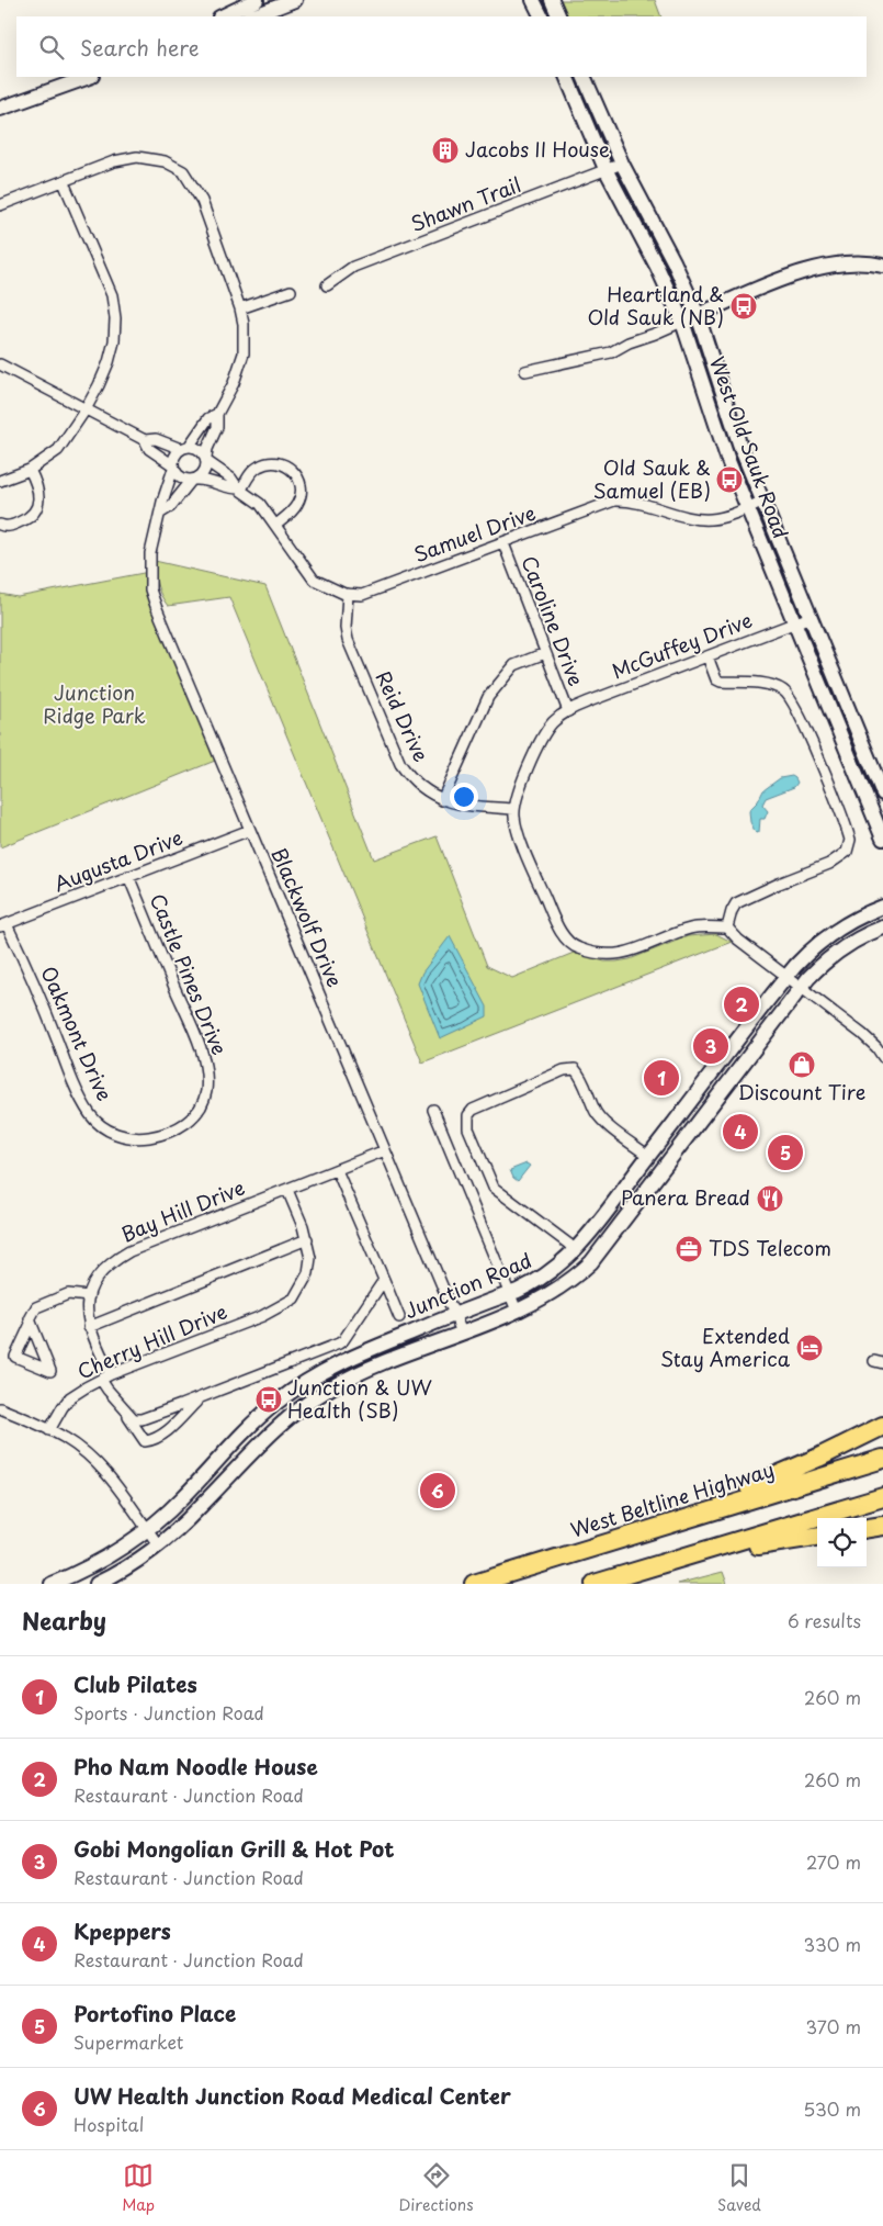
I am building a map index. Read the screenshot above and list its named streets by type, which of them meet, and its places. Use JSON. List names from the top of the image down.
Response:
{
  "streets": {
    "highway": ["West Beltline Highway"],
    "street": [
      "Shawn Trail",
      "West Old Sauk Road",
      "Samuel Drive",
      "Caroline Drive",
      "McGuffey Drive",
      "Reid Drive",
      "Augusta Drive",
      "Blackwolf Drive",
      "Castle Pines Drive",
      "Oakmont Drive",
      "Bay Hill Drive",
      "Junction Road",
      "Cherry Hill Drive"
    ]
  },
  "crossings": [
    ["Shawn Trail", "West Old Sauk Road"],
    ["West Old Sauk Road", "Samuel Drive"],
    ["West Old Sauk Road", "McGuffey Drive"],
    ["Samuel Drive", "Caroline Drive"],
    ["Samuel Drive", "Reid Drive"],
    ["Caroline Drive", "McGuffey Drive"],
    ["McGuffey Drive", "Reid Drive"],
    ["Augusta Drive", "Blackwolf Drive"],
    ["Augusta Drive", "Castle Pines Drive"],
    ["Augusta Drive", "Oakmont Drive"],
    ["Blackwolf Drive", "Bay Hill Drive"],
    ["Blackwolf Drive", "Junction Road"],
    ["Castle Pines Drive", "Oakmont Drive"],
    ["Bay Hill Drive", "Cherry Hill Drive"]
  ],
  "parks": ["Junction Ridge Park"],
  "places": {
    "building": ["Jacobs II House"],
    "bus stop": ["Heartland & Old Sauk (NB)", "Old Sauk & Samuel (EB)", "Junction & UW Health (SB)"],
    "shop": ["Discount Tire"],
    "restaurant": ["Panera Bread"],
    "office": ["TDS Telecom"],
    "hotel": ["Extended Stay America"]
  },
  "page": {
    "search": "Search here",
    "pins": [
      "2",
      "3",
      "1",
      "4",
      "5",
      "6"
    ],
    "heading": ["Nearby", "6 results"],
    "list": [
      {
        "mark": "1",
        "name": "Club Pilates",
        "note": "Sports · Junction Road",
        "value": "260 m"
      },
      {
        "mark": "2",
        "name": "Pho Nam Noodle House",
        "note": "Restaurant · Junction Road",
        "value": "260 m"
      },
      {
        "mark": "3",
        "name": "Gobi Mongolian Grill & Hot Pot",
        "note": "Restaurant · Junction Road",
        "value": "270 m"
      },
      {
        "mark": "4",
        "name": "Kpeppers",
        "note": "Restaurant · Junction Road",
        "value": "330 m"
      },
      {
        "mark": "5",
        "name": "Portofino Place",
        "note": "Supermarket",
        "value": "370 m"
      },
      {
        "mark": "6",
        "name": "UW Health Junction Road Medical Center",
        "note": "Hospital",
        "value": "530 m"
      }
    ],
    "nav": ["Map", "Directions", "Saved"]
  }
}
